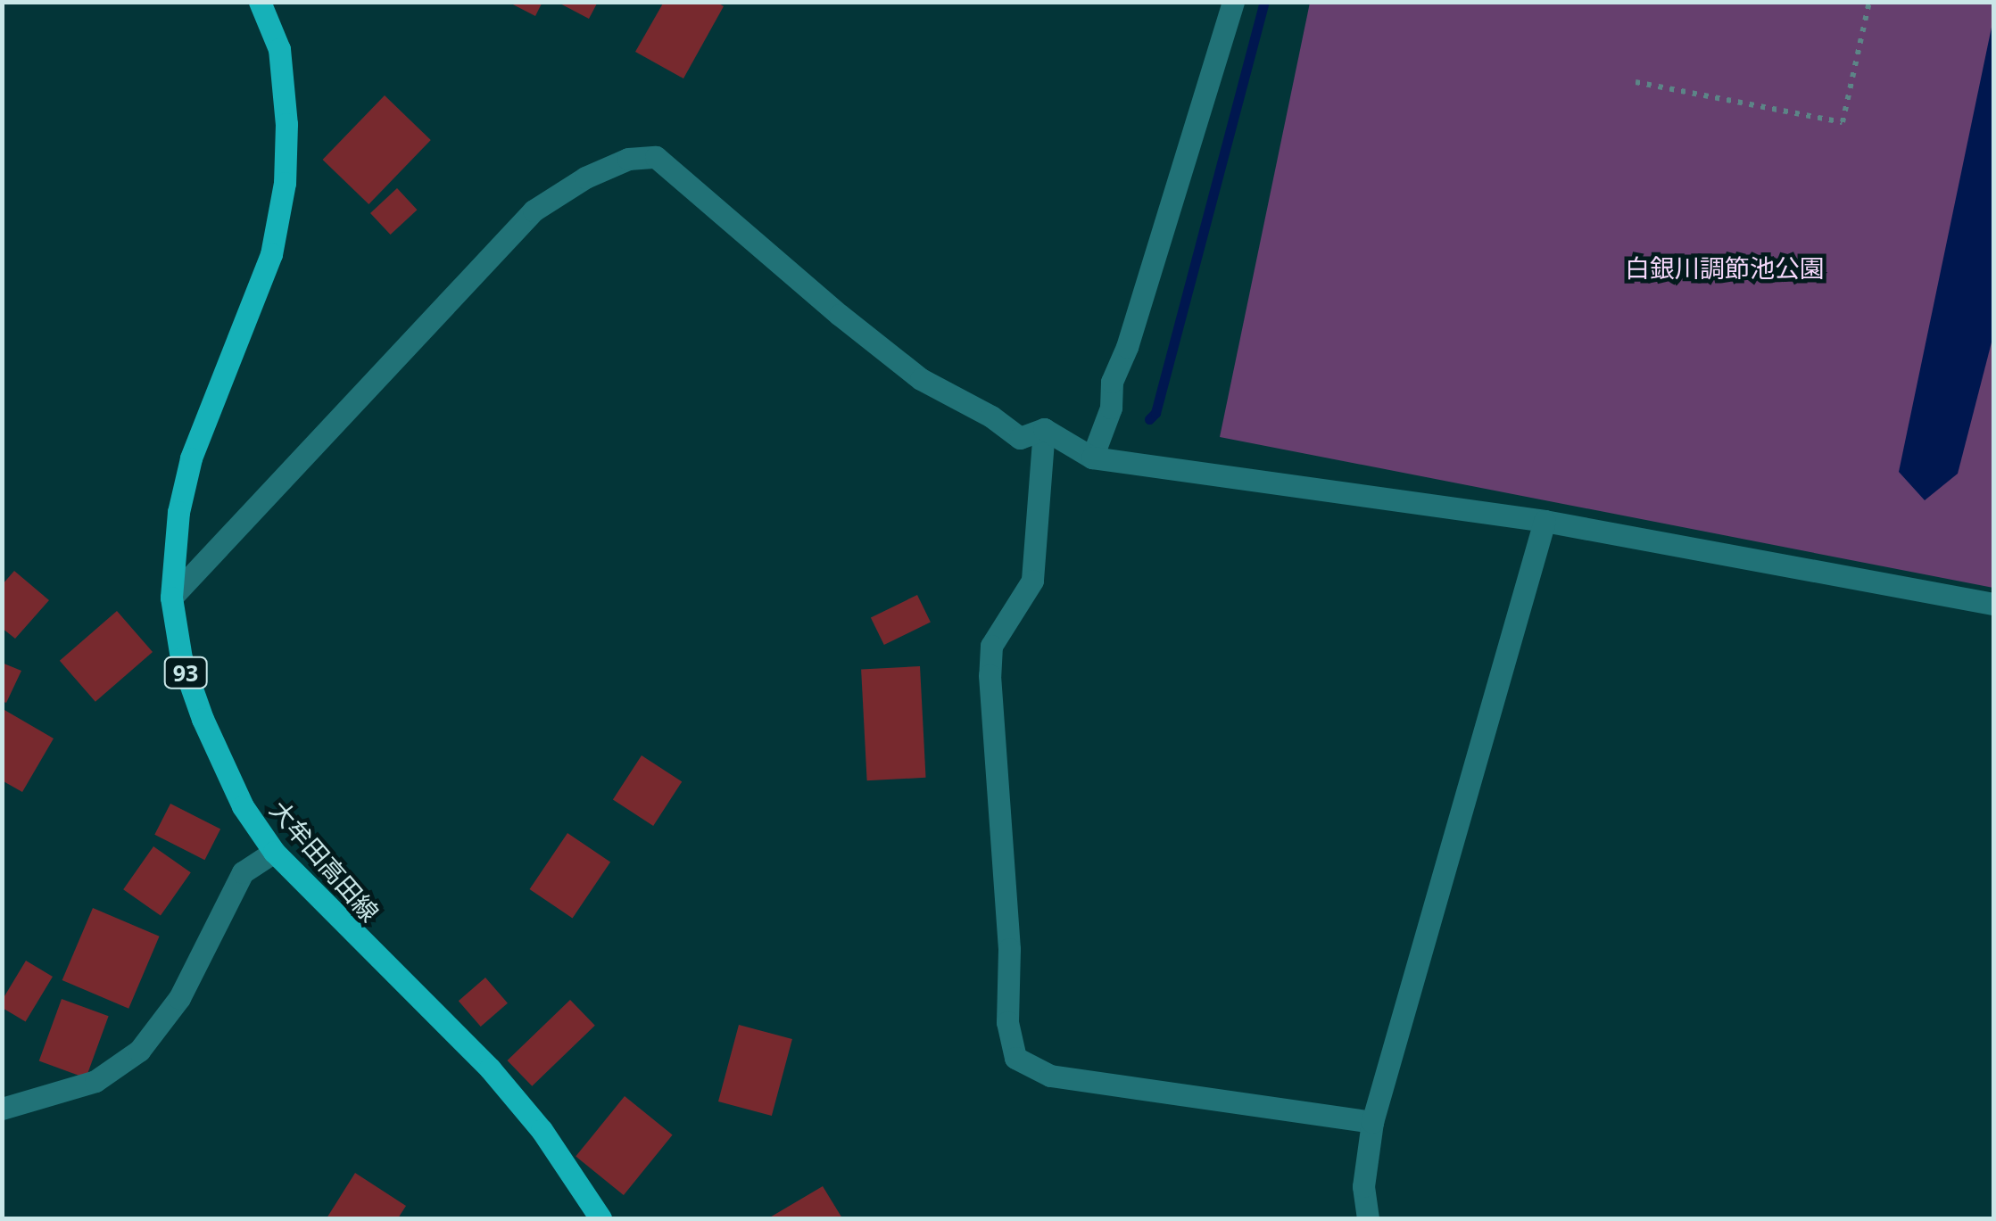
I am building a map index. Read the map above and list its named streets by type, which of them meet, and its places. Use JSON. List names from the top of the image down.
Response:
{
  "streets": {
    "main road": ["93", "大牟田高田線"]
  },
  "parks": ["白銀川調節池公園"]
}
